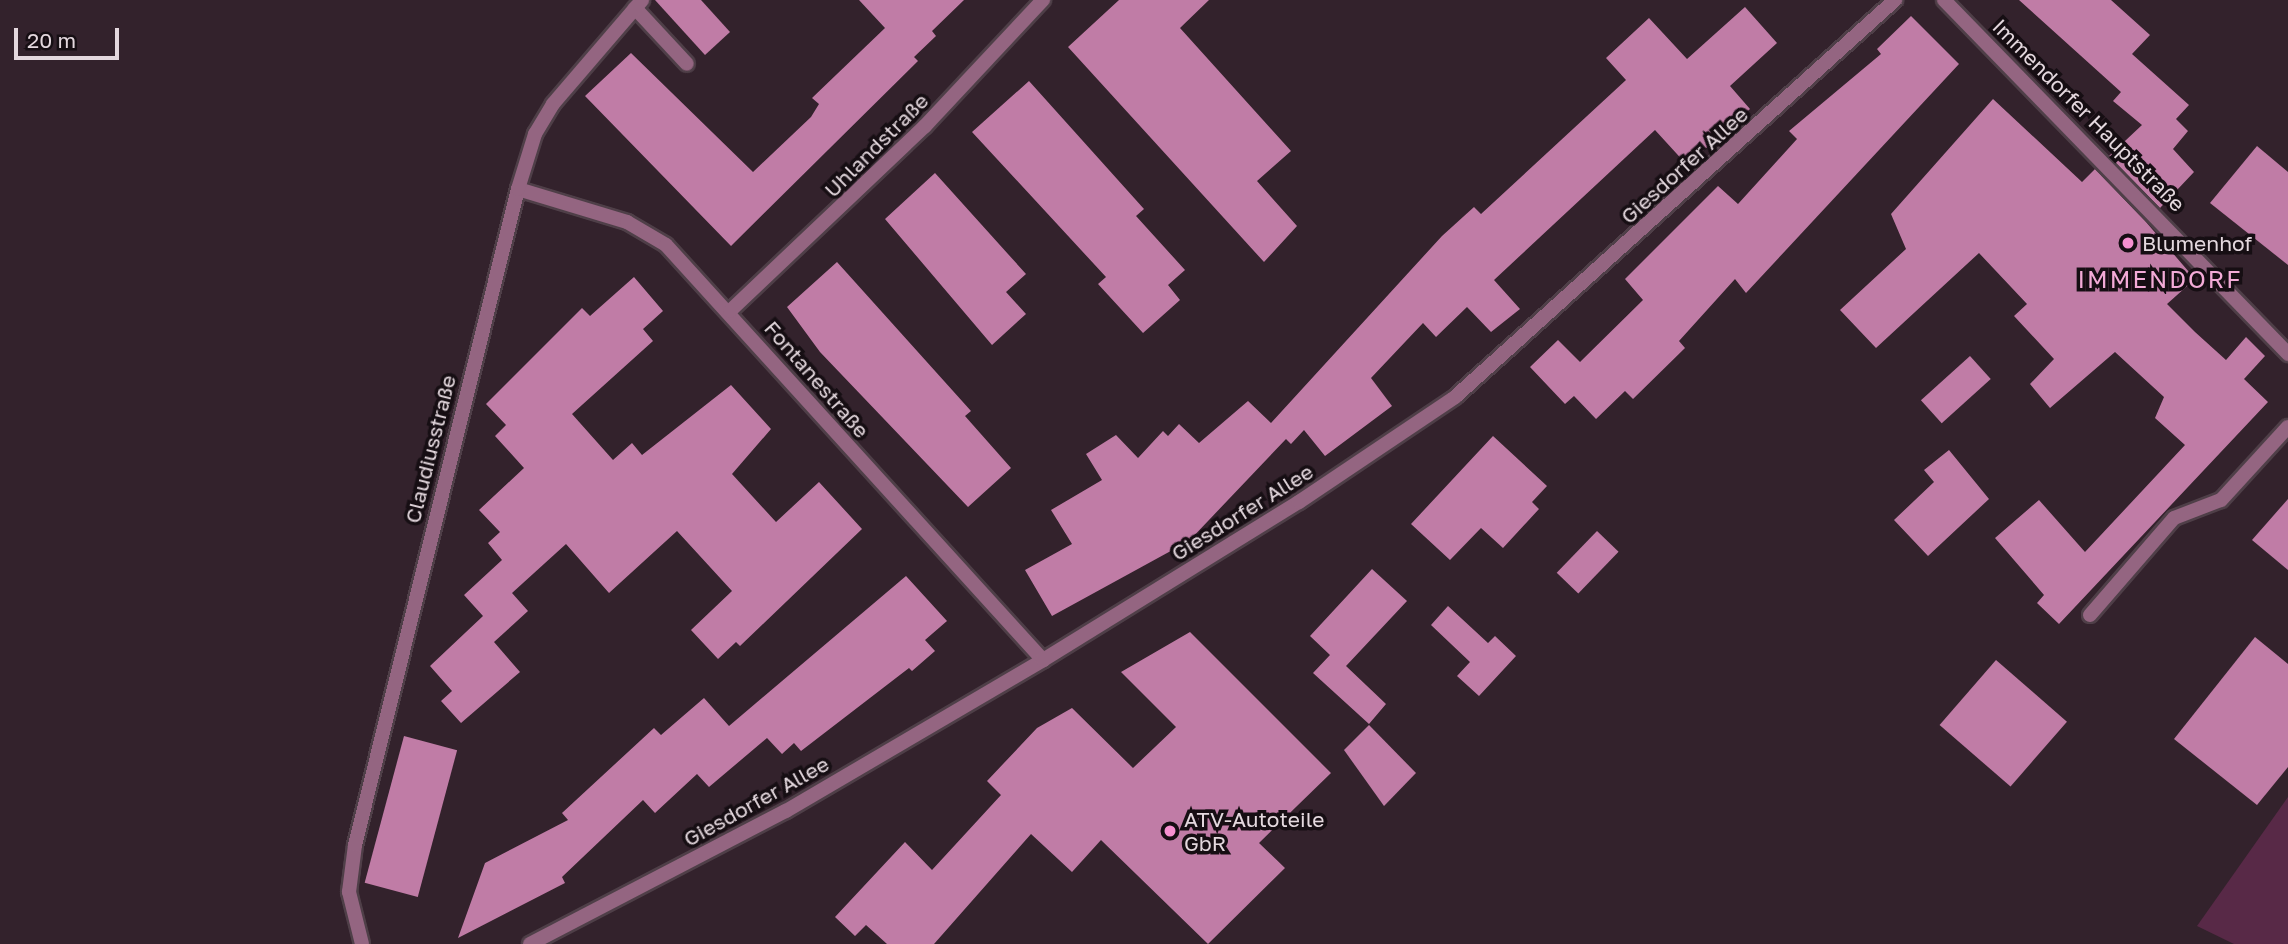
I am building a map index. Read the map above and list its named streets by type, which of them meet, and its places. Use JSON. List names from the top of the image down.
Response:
{
  "streets": {
    "street": [
      "Immendorfer Hauptstraße",
      "Uhlandstraße",
      "Giesdorfer Allee",
      "Fontanestraße",
      "Claudiusstraße"
    ]
  },
  "crossings": [
    ["Uhlandstraße", "Fontanestraße"],
    ["Giesdorfer Allee", "Fontanestraße"],
    ["Fontanestraße", "Claudiusstraße"]
  ],
  "districts": ["IMMENDORF"],
  "places": ["Blumenhof", "ATV-Autoteile GbR"],
  "scale_bar": "20 m"
}
